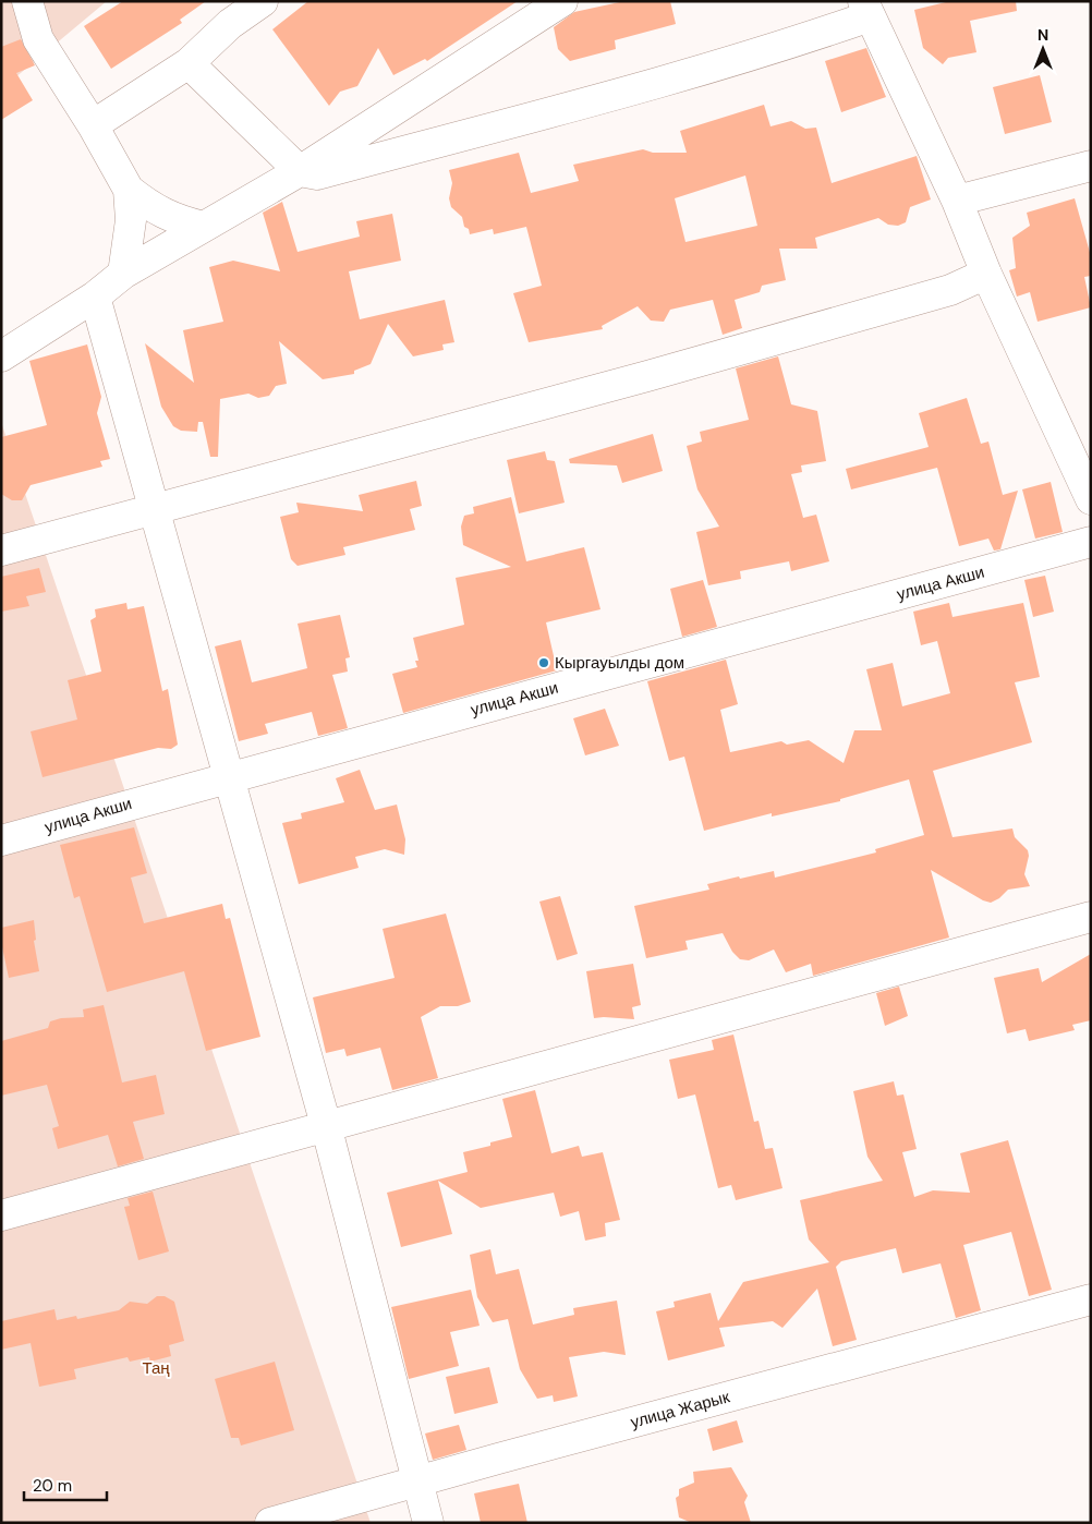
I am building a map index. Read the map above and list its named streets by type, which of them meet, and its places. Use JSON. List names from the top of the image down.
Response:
{
  "streets": {
    "street": ["улица Акши", "улица Жарык"]
  },
  "parks": ["Таң"],
  "places": ["Кыргауылды дом"],
  "scale_bar": "20 m",
  "north": "top"
}
